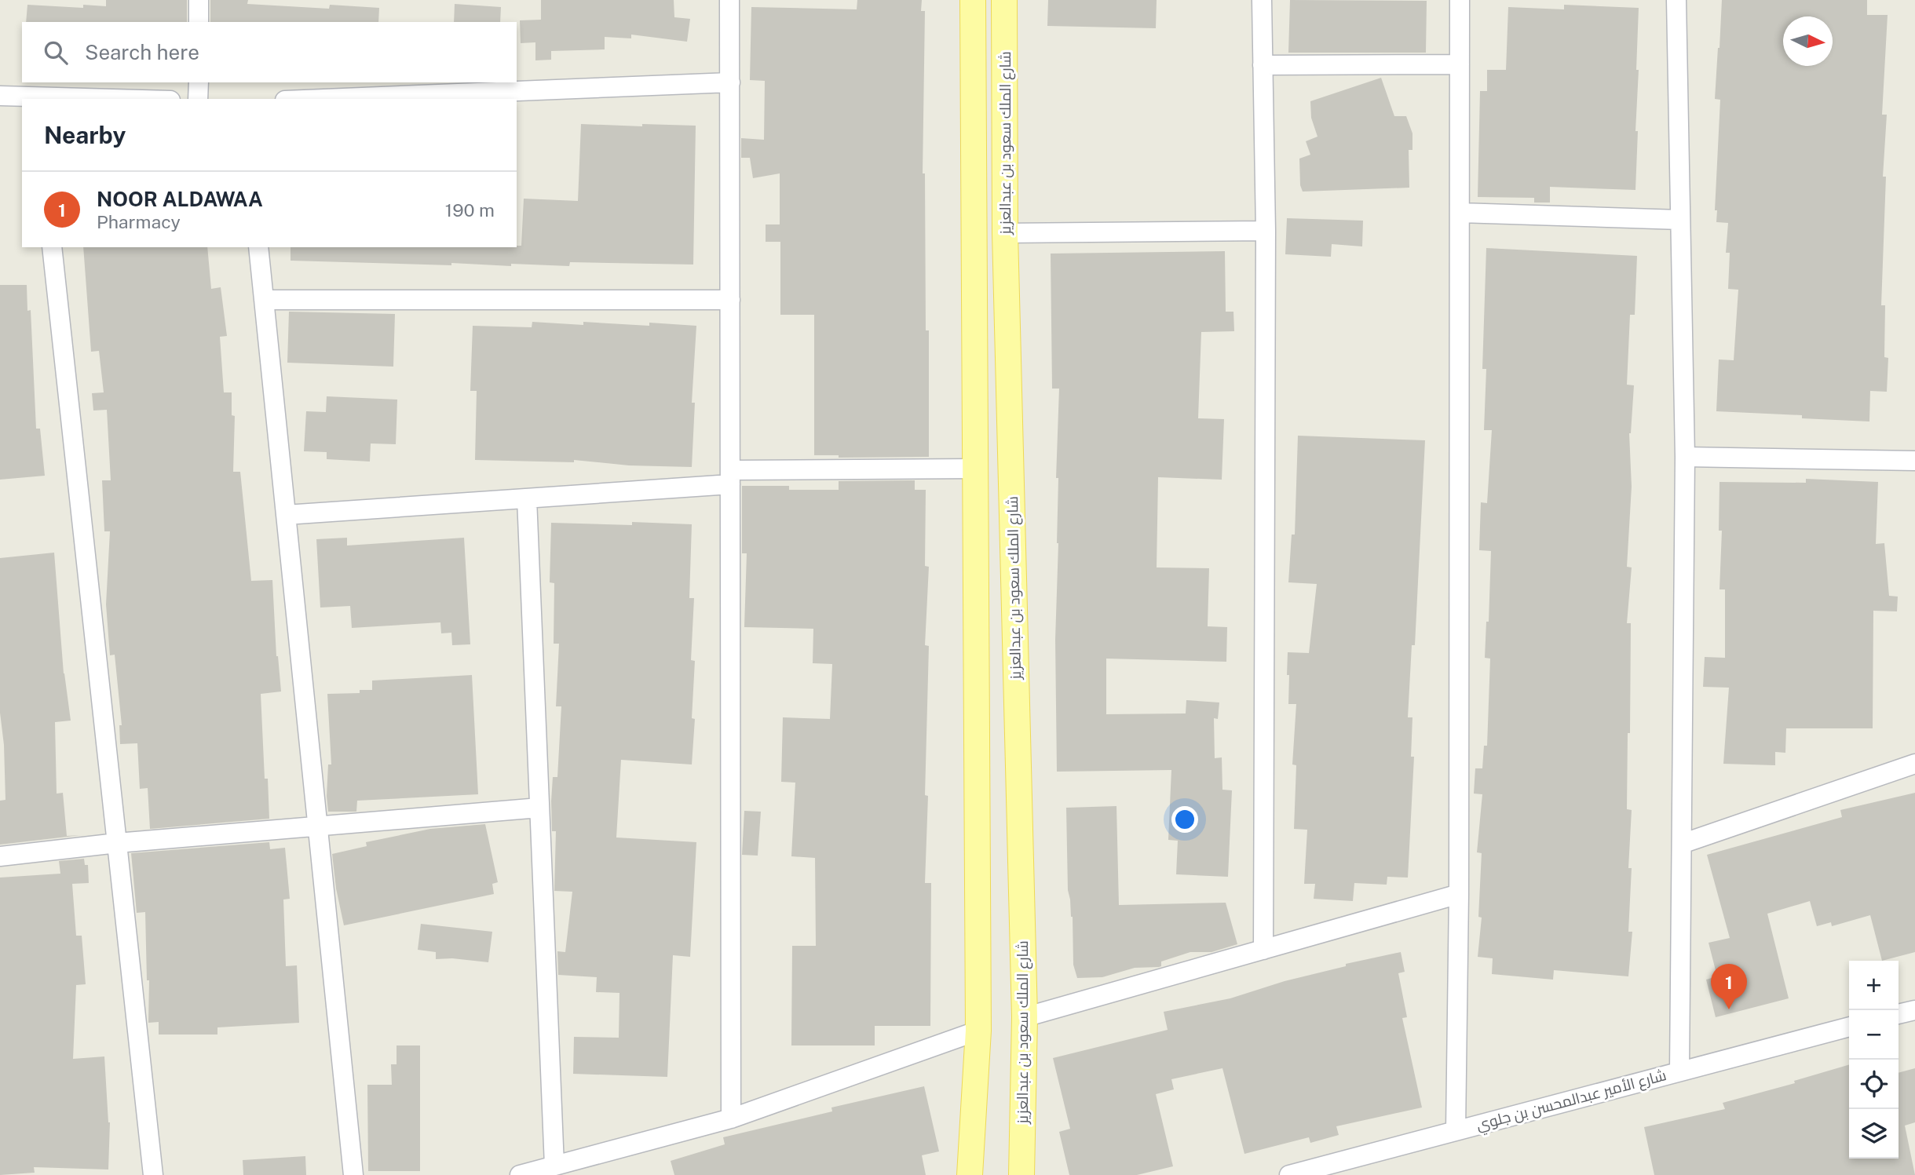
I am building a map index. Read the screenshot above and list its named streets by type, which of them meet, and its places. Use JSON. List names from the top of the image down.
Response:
{
  "streets": {
    "main road": ["شارع الملك سعود بن عبدالعزيز"],
    "street": ["شارع الأمير عبدالمحسن بن جلوي"]
  },
  "north": "right",
  "page": {
    "search": "Search here",
    "heading": "Nearby",
    "list": [
      {
        "mark": "1",
        "name": "NOOR ALDAWAA",
        "note": "Pharmacy",
        "value": "190 m"
      }
    ],
    "map_buttons": ["+", "−"],
    "pins": "1"
  }
}
